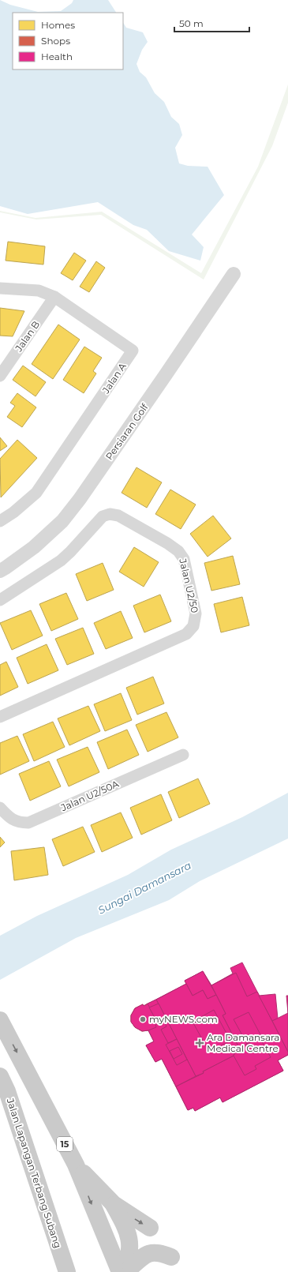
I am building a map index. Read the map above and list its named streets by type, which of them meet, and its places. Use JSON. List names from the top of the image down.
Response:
{
  "streets": {
    "main road": ["15", "Jalan Lapangan Terbang Subang"],
    "street": [
      "Jalan B",
      "Jalan A",
      "Persiaran Golf",
      "Jalan U2/50",
      "Jalan U2/50A"
    ]
  },
  "crossings": [
    ["Jalan B", "Jalan A"]
  ],
  "water": ["Sungai Damansara"],
  "places": {
    "other": ["myNEWS.com"],
    "health": ["Ara Damansara Medical Centre"]
  },
  "legend": ["Homes", "Shops", "Health"],
  "scale_bar": "50 m"
}
